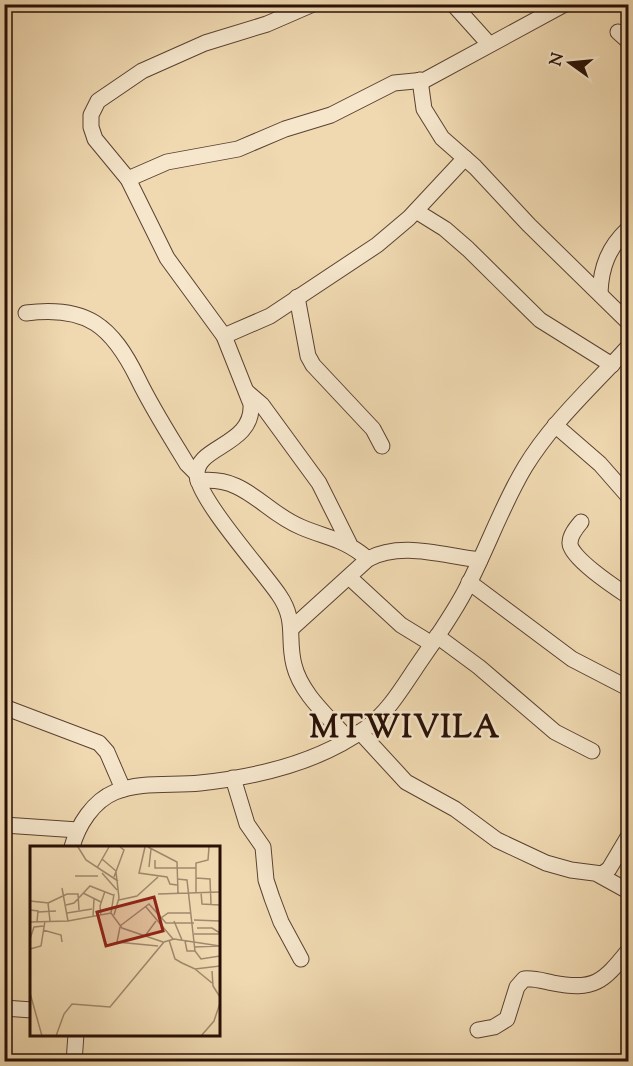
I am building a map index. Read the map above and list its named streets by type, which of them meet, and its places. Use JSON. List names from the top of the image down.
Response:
{
  "districts": ["MTWIVILA"],
  "north": "left"
}
